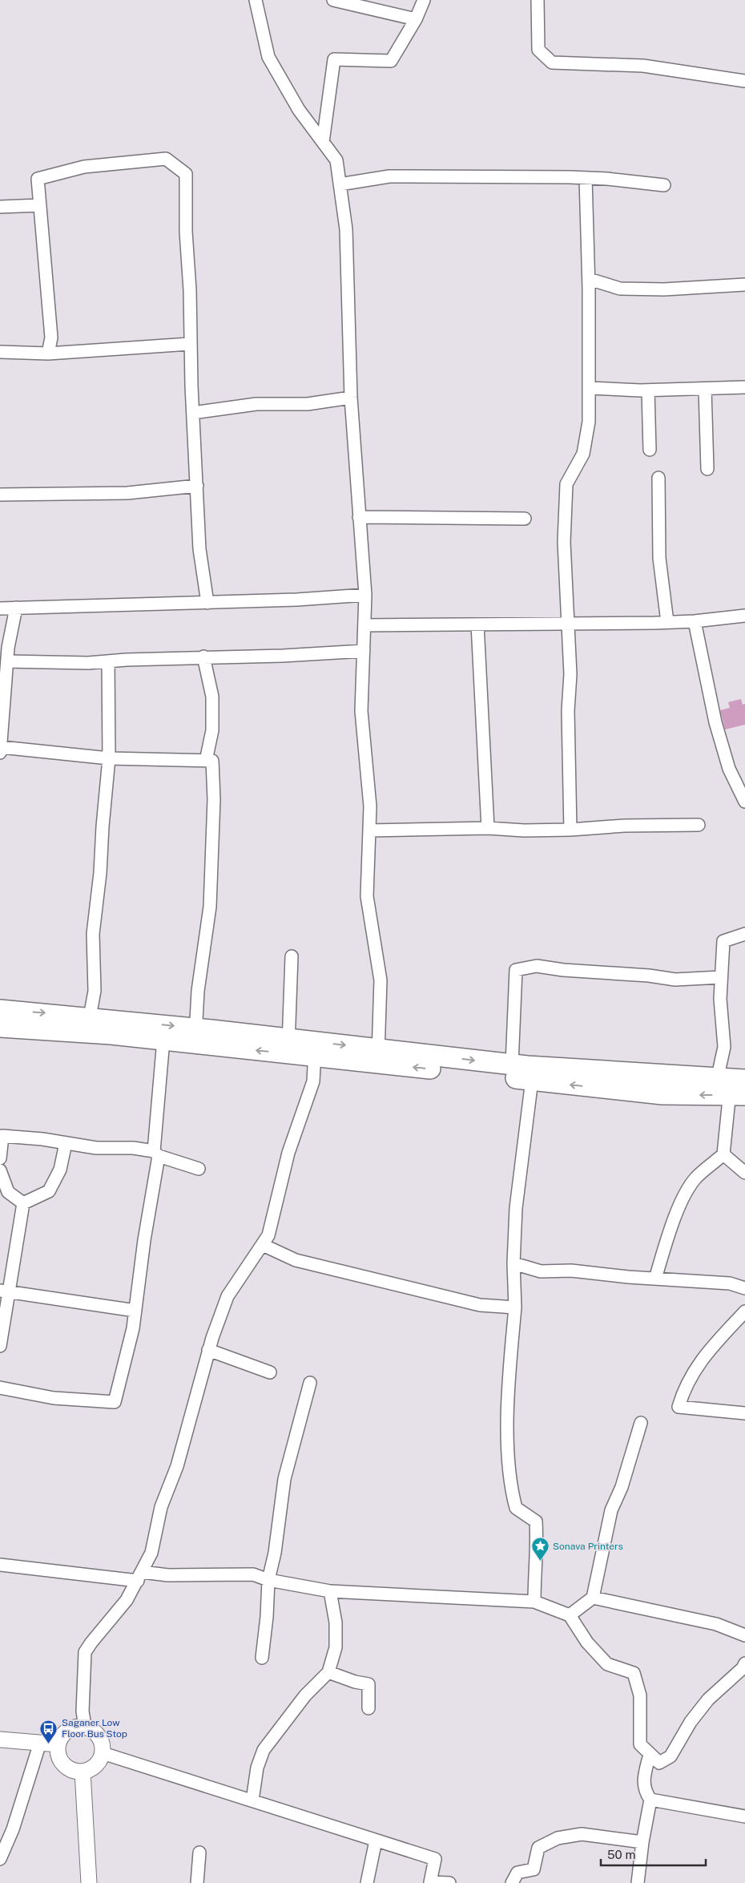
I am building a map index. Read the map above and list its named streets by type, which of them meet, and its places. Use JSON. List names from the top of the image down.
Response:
{
  "places": {
    "place": ["Sonava Printers"],
    "bus stop": ["Saganer Low Floor Bus Stop"]
  },
  "scale_bar": "50 m"
}
